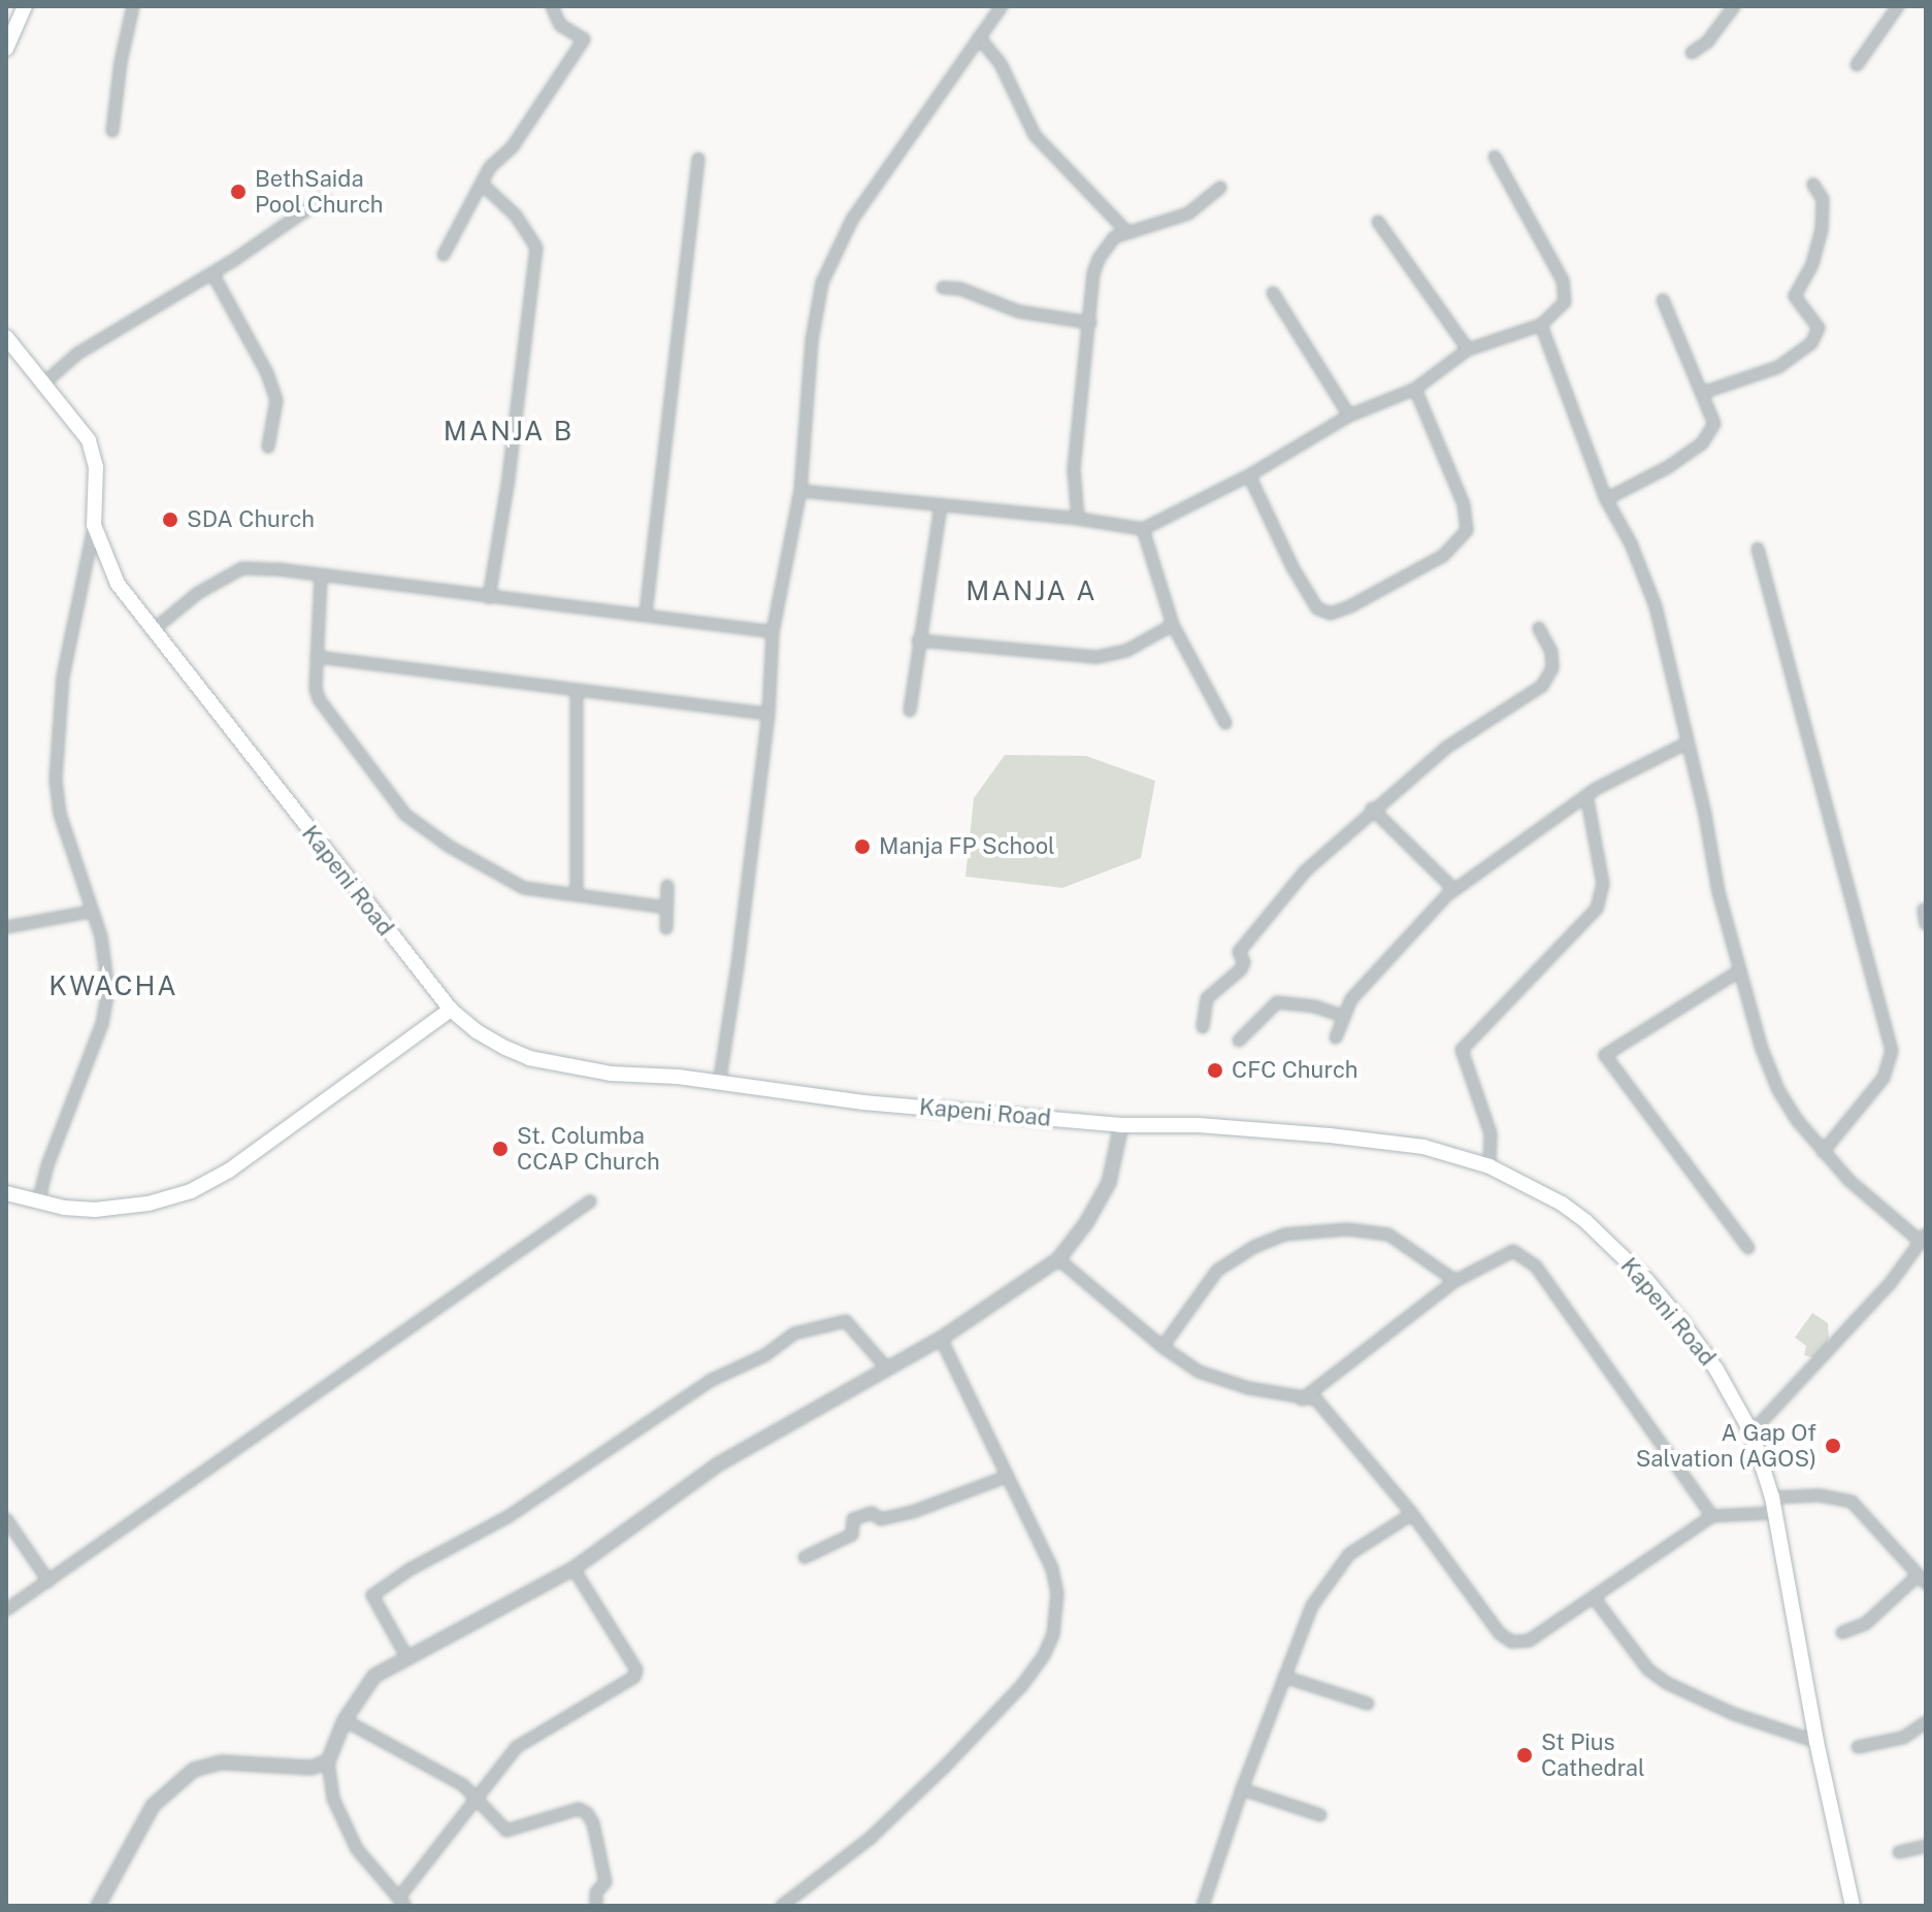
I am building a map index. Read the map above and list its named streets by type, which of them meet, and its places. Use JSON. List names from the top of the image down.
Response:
{
  "streets": {
    "main road": ["Kapeni Road"]
  },
  "districts": ["MANJA B", "MANJA A", "KWACHA"],
  "places": [
    "BethSaida Pool Church",
    "SDA Church",
    "Manja FP School",
    "CFC Church",
    "St. Columba CCAP Church",
    "A Gap Of Salvation (AGOS)",
    "St Pius Cathedral"
  ]
}
